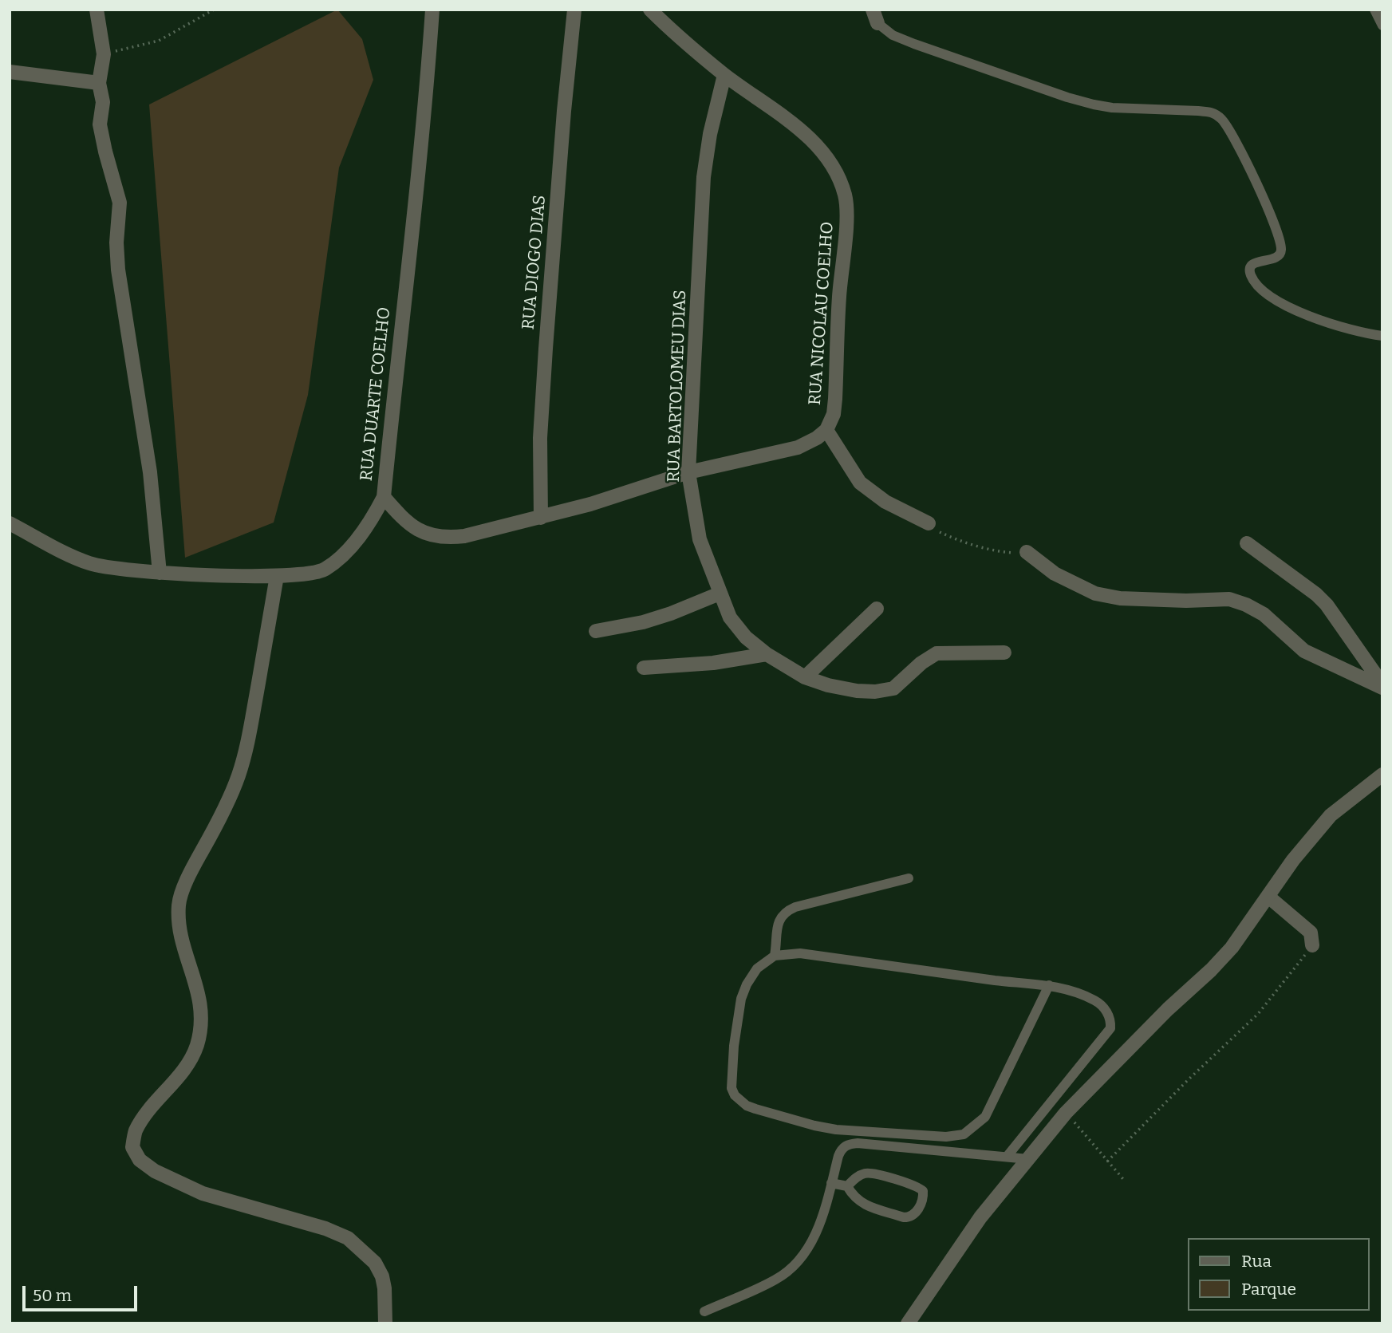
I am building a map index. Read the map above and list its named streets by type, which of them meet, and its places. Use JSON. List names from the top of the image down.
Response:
{
  "streets": {
    "street": [
      "RUA DIOGO DIAS",
      "RUA NICOLAU COELHO",
      "RUA BARTOLOMEU DIAS",
      "RUA DUARTE COELHO"
    ]
  },
  "crossings": [
    ["RUA DIOGO DIAS", "RUA NICOLAU COELHO"],
    ["RUA NICOLAU COELHO", "RUA BARTOLOMEU DIAS"],
    ["RUA NICOLAU COELHO", "RUA DUARTE COELHO"]
  ],
  "legend": ["Rua", "Parque"],
  "scale_bar": "50 m"
}
